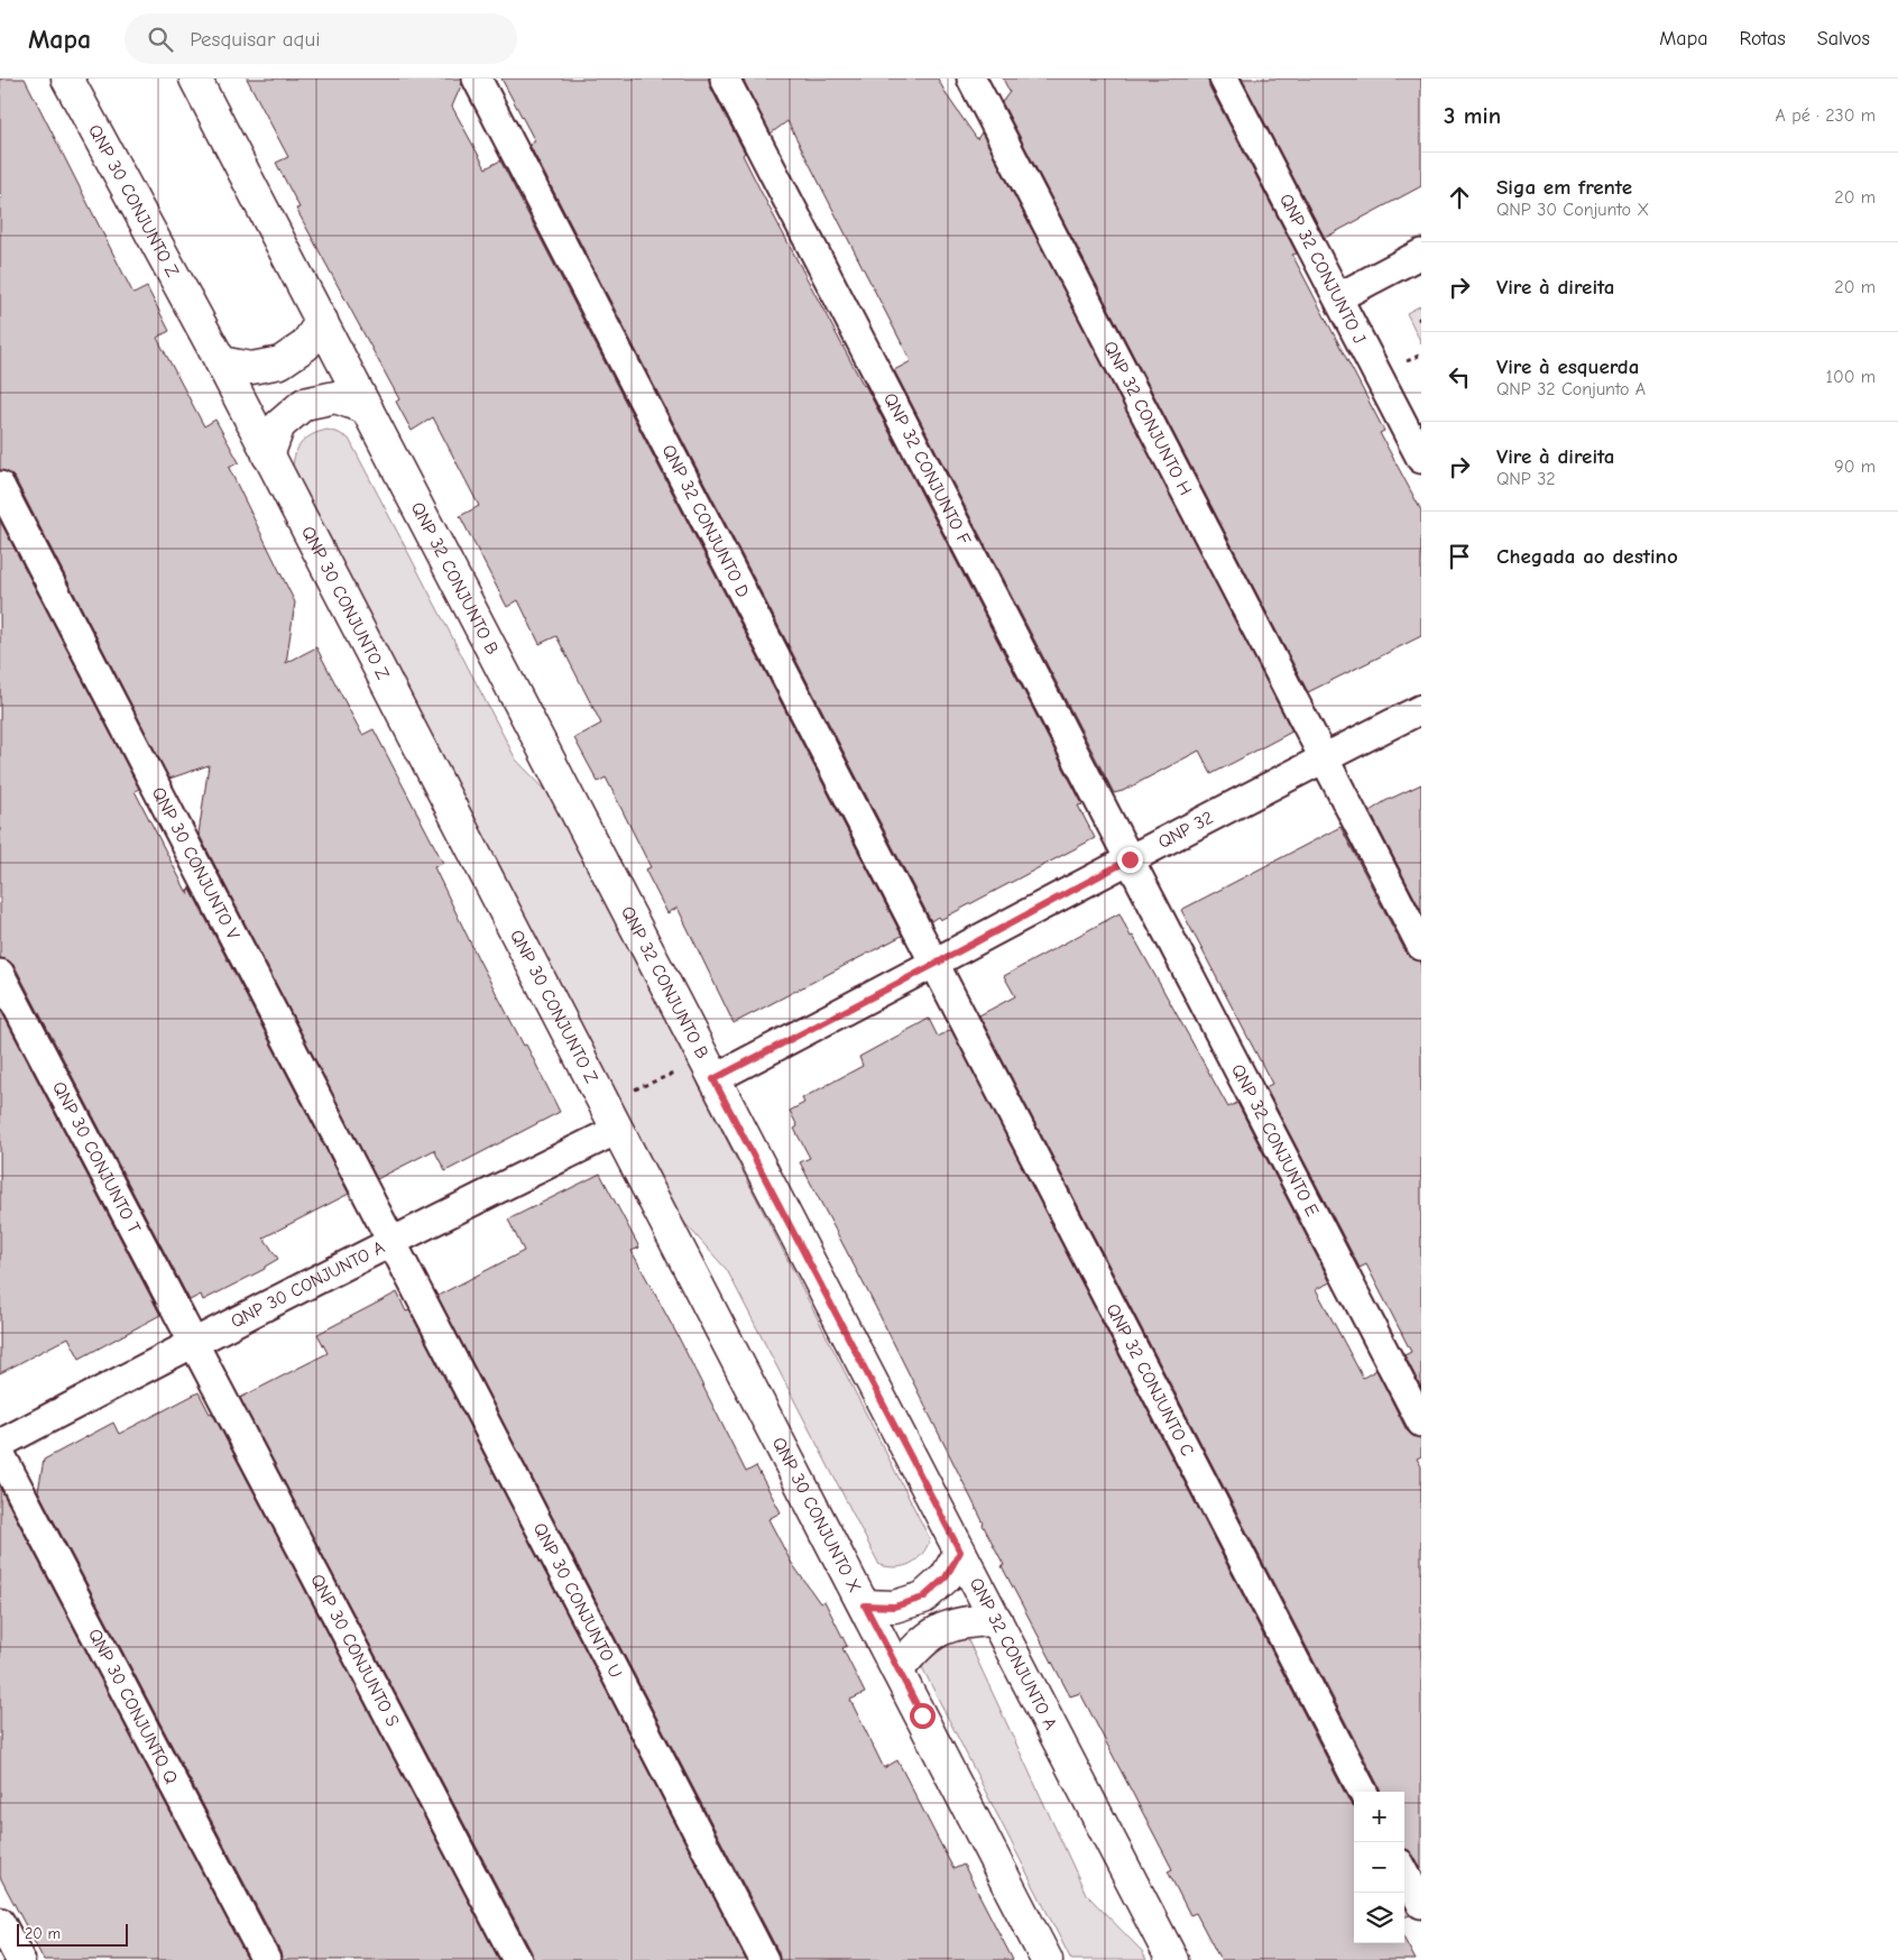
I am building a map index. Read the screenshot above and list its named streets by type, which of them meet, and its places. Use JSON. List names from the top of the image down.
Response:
{
  "streets": {
    "street": [
      "QNP 30 CONJUNTO Z",
      "QNP 32 CONJUNTO J",
      "QNP 32 CONJUNTO H",
      "QNP 32 CONJUNTO F",
      "QNP 32 CONJUNTO D",
      "QNP 32 CONJUNTO B",
      "QNP 32",
      "QNP 30 CONJUNTO V",
      "QNP 32 CONJUNTO E",
      "QNP 30 CONJUNTO T",
      "QNP 30 CONJUNTO A",
      "QNP 32 CONJUNTO C",
      "QNP 30 CONJUNTO X",
      "QNP 30 CONJUNTO U",
      "QNP 30 CONJUNTO S",
      "QNP 32 CONJUNTO A",
      "QNP 30 CONJUNTO Q"
    ]
  },
  "crossings": [
    ["QNP 30 CONJUNTO Z", "QNP 30 CONJUNTO A"],
    ["QNP 30 CONJUNTO Z", "QNP 30 CONJUNTO X"],
    ["QNP 32 CONJUNTO H", "QNP 32"],
    ["QNP 32 CONJUNTO F", "QNP 32"],
    ["QNP 32 CONJUNTO F", "QNP 32 CONJUNTO E"],
    ["QNP 32 CONJUNTO D", "QNP 32"],
    ["QNP 32 CONJUNTO D", "QNP 32 CONJUNTO C"],
    ["QNP 32 CONJUNTO B", "QNP 32"],
    ["QNP 32 CONJUNTO B", "QNP 32 CONJUNTO A"],
    ["QNP 32", "QNP 32 CONJUNTO E"],
    ["QNP 32", "QNP 32 CONJUNTO C"],
    ["QNP 32", "QNP 32 CONJUNTO A"],
    ["QNP 30 CONJUNTO V", "QNP 30 CONJUNTO A"],
    ["QNP 30 CONJUNTO V", "QNP 30 CONJUNTO U"],
    ["QNP 30 CONJUNTO T", "QNP 30 CONJUNTO A"],
    ["QNP 30 CONJUNTO T", "QNP 30 CONJUNTO S"],
    ["QNP 30 CONJUNTO A", "QNP 30 CONJUNTO X"],
    ["QNP 30 CONJUNTO A", "QNP 30 CONJUNTO U"],
    ["QNP 30 CONJUNTO A", "QNP 30 CONJUNTO S"]
  ],
  "scale_bar": "20 m",
  "page": {
    "header": "Mapa",
    "search": "Pesquisar aqui",
    "nav": ["Mapa", "Rotas", "Salvos"],
    "heading": ["3 min", "A pé · 230 m"],
    "list": [
      ["Siga em frente", "QNP 30 Conjunto X", "20 m"],
      ["Vire à direita", "20 m"],
      ["Vire à esquerda", "QNP 32 Conjunto A", "100 m"],
      ["Vire à direita", "QNP 32", "90 m"],
      "Chegada ao destino"
    ],
    "map_buttons": ["+", "−"],
    "scale": "20 m"
  }
}
